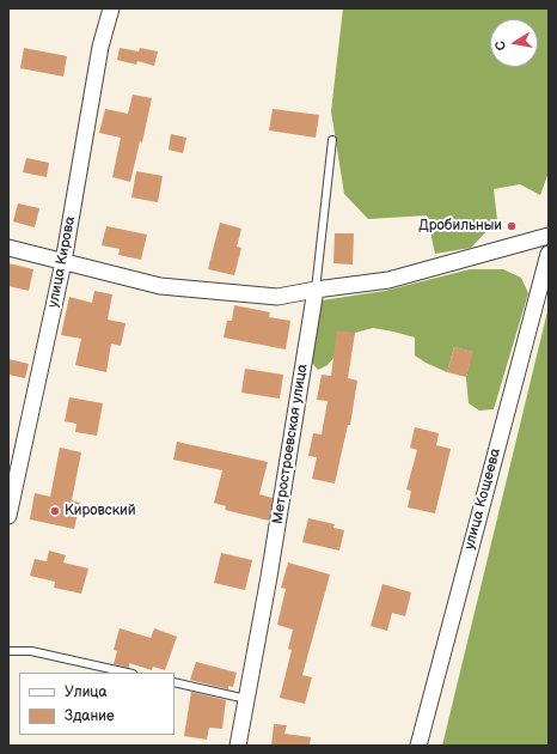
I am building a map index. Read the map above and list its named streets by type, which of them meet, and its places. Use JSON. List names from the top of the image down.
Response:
{
  "streets": {
    "street": ["улица Кирова", "Метростроевская улица", "улица Кощеева"]
  },
  "places": ["Дробильныи", "Кировский"],
  "legend": ["Улица", "Здание"],
  "north": "left"
}
